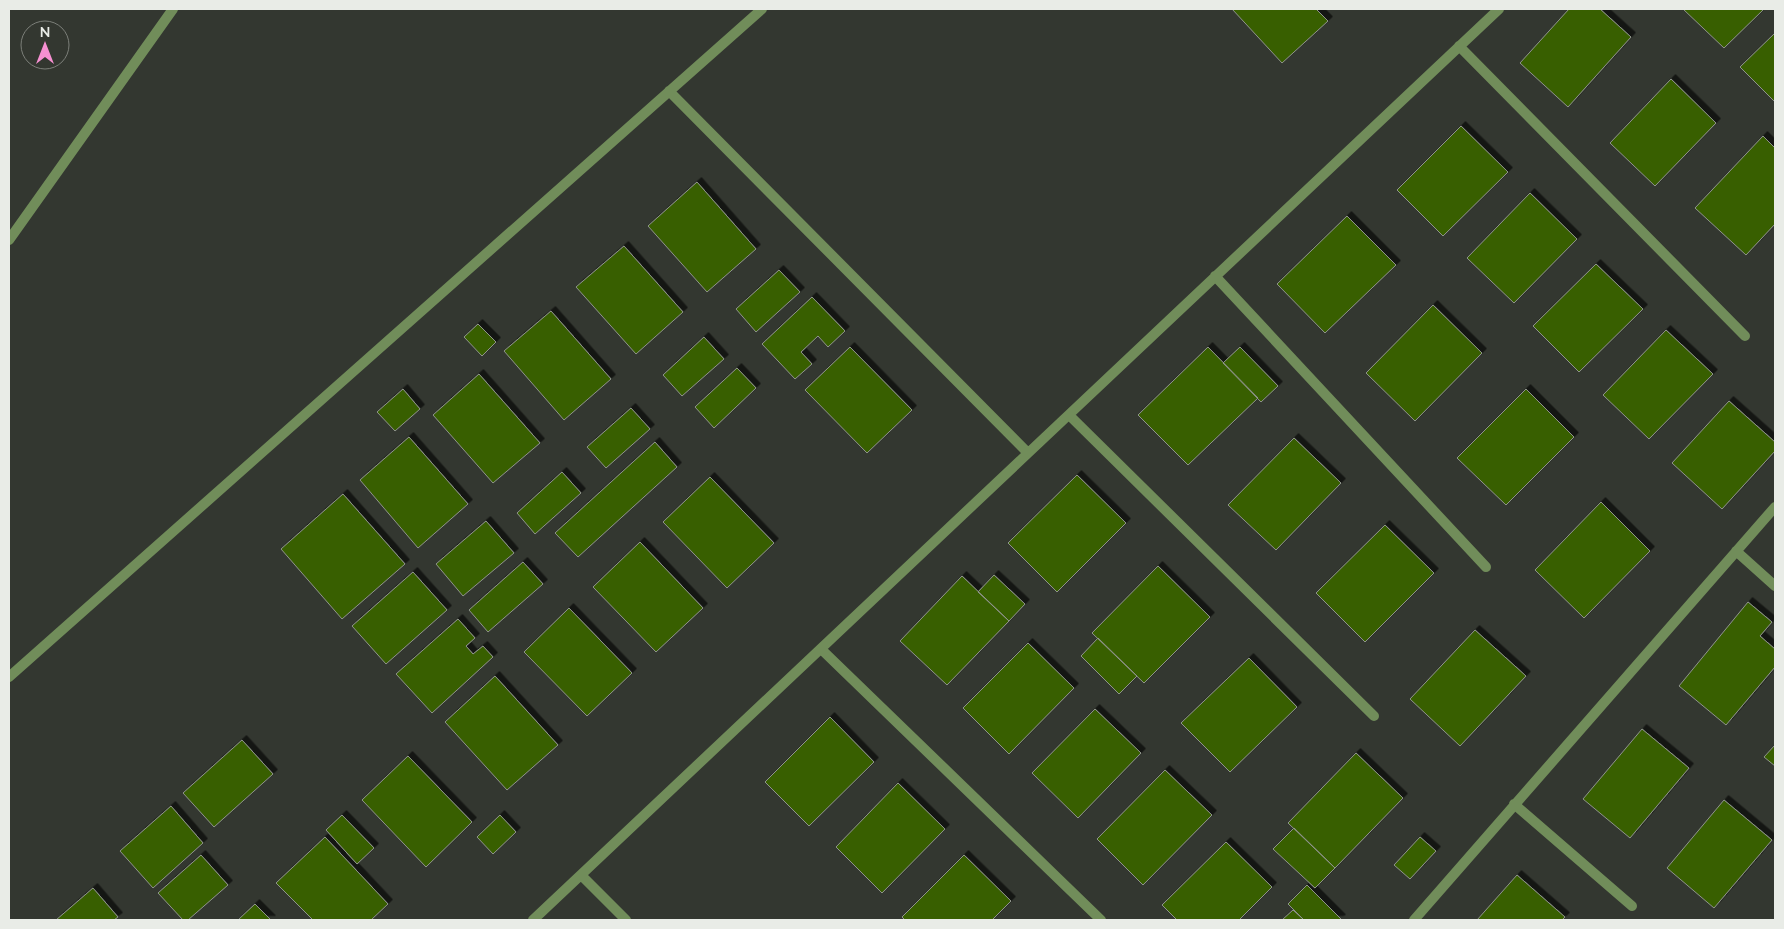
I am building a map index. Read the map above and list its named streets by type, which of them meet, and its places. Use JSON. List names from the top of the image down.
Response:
{
  "north": "top"
}
